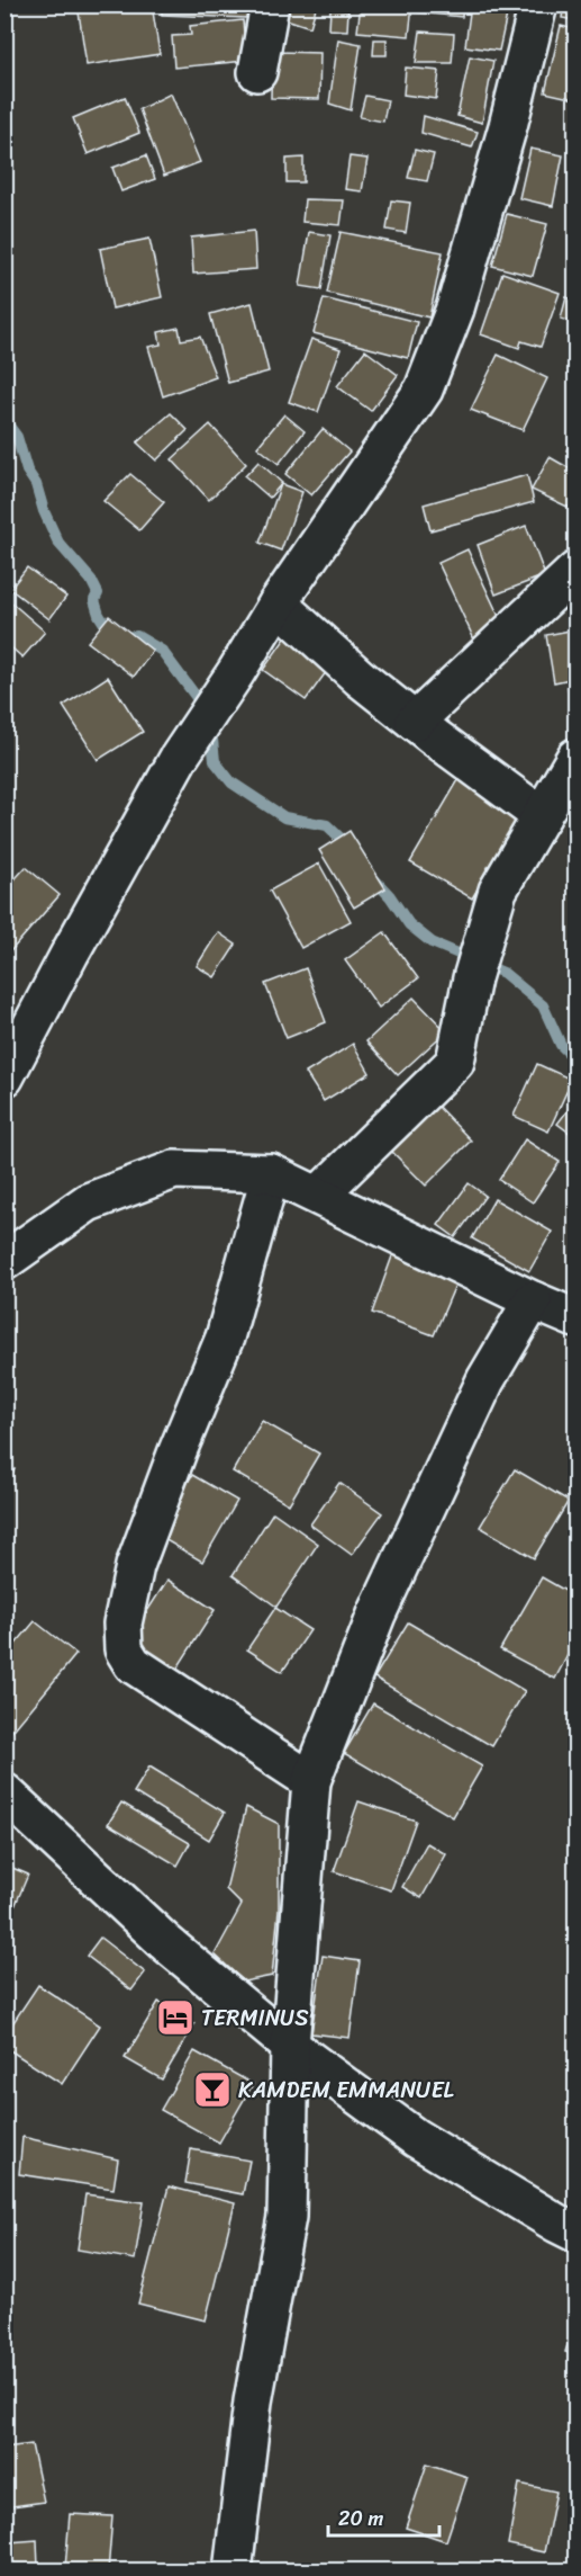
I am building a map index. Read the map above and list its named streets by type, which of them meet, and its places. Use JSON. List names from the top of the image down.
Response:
{
  "places": {
    "hotel": ["TERMINUS"],
    "bar": ["KAMDEM EMMANUEL"]
  },
  "scale_bar": "20 m"
}
